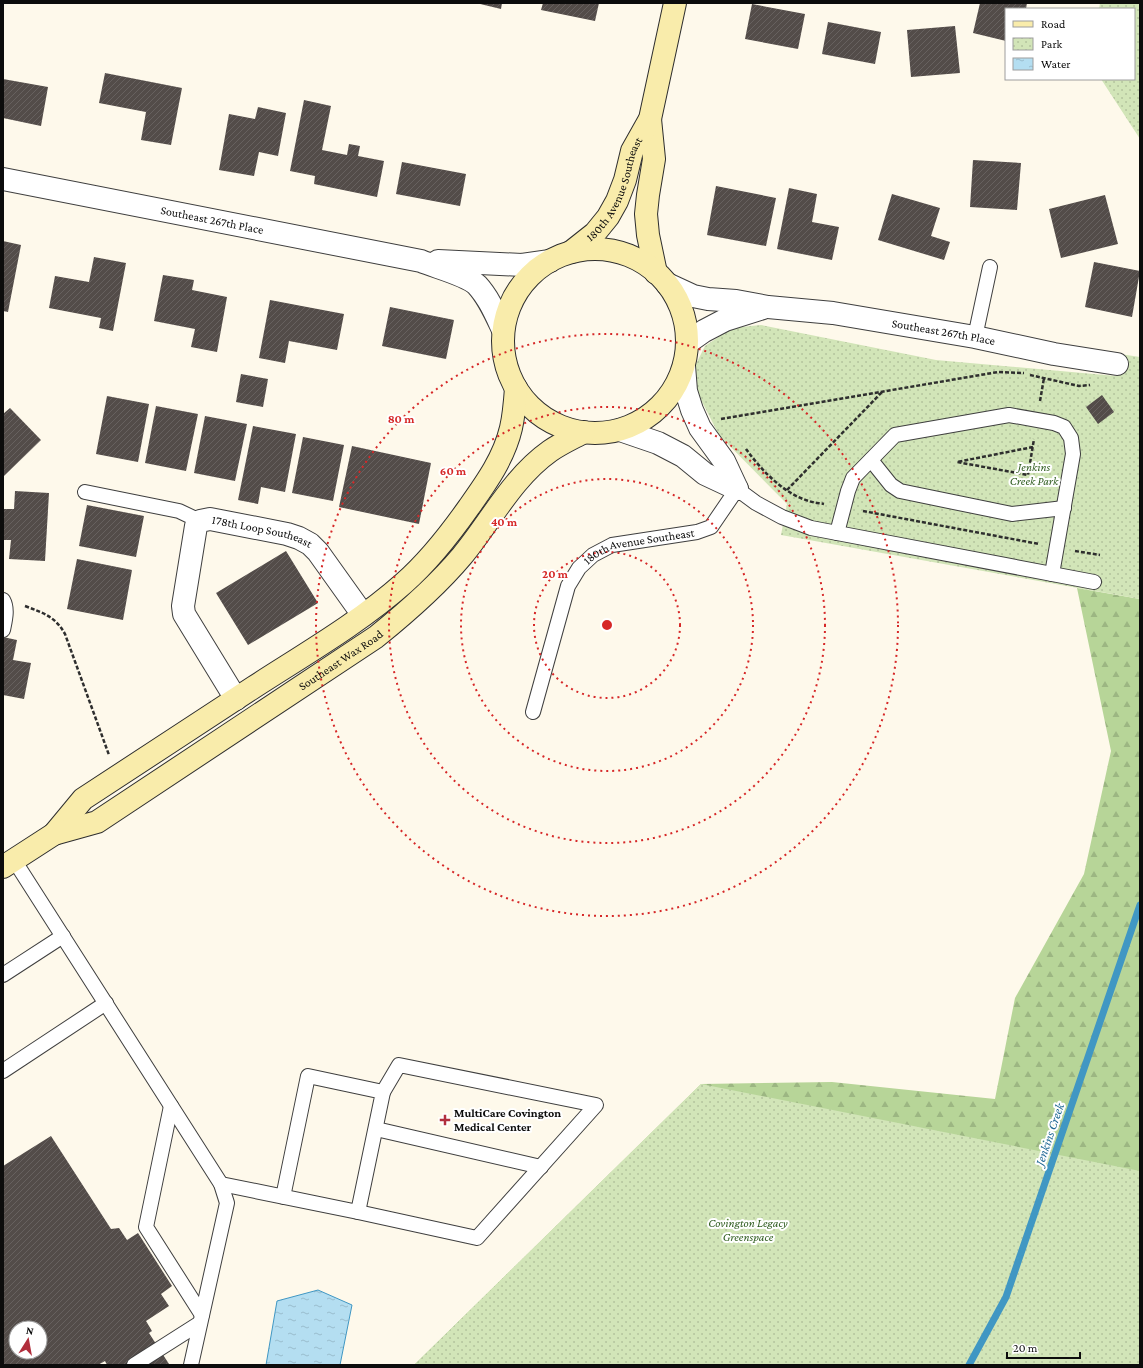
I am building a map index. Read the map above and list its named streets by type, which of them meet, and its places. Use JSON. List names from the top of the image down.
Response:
{
  "streets": {
    "street": [
      "180th Avenue Southeast",
      "Southeast 267th Place",
      "178th Loop Southeast",
      "Southeast Wax Road"
    ]
  },
  "crossings": [
    ["180th Avenue Southeast", "Southeast 267th Place"],
    ["178th Loop Southeast", "Southeast Wax Road"]
  ],
  "water": ["Jenkins Creek"],
  "parks": ["Jenkins Creek Park", "Covington Legacy Greenspace"],
  "places": {
    "health": ["MultiCare Covington Medical Center"]
  },
  "legend": ["Road", "Park", "Water"],
  "scale_bar": "20 m",
  "north": "top",
  "rings": [
    "80 m",
    "60 m",
    "40 m",
    "20 m"
  ]
}
